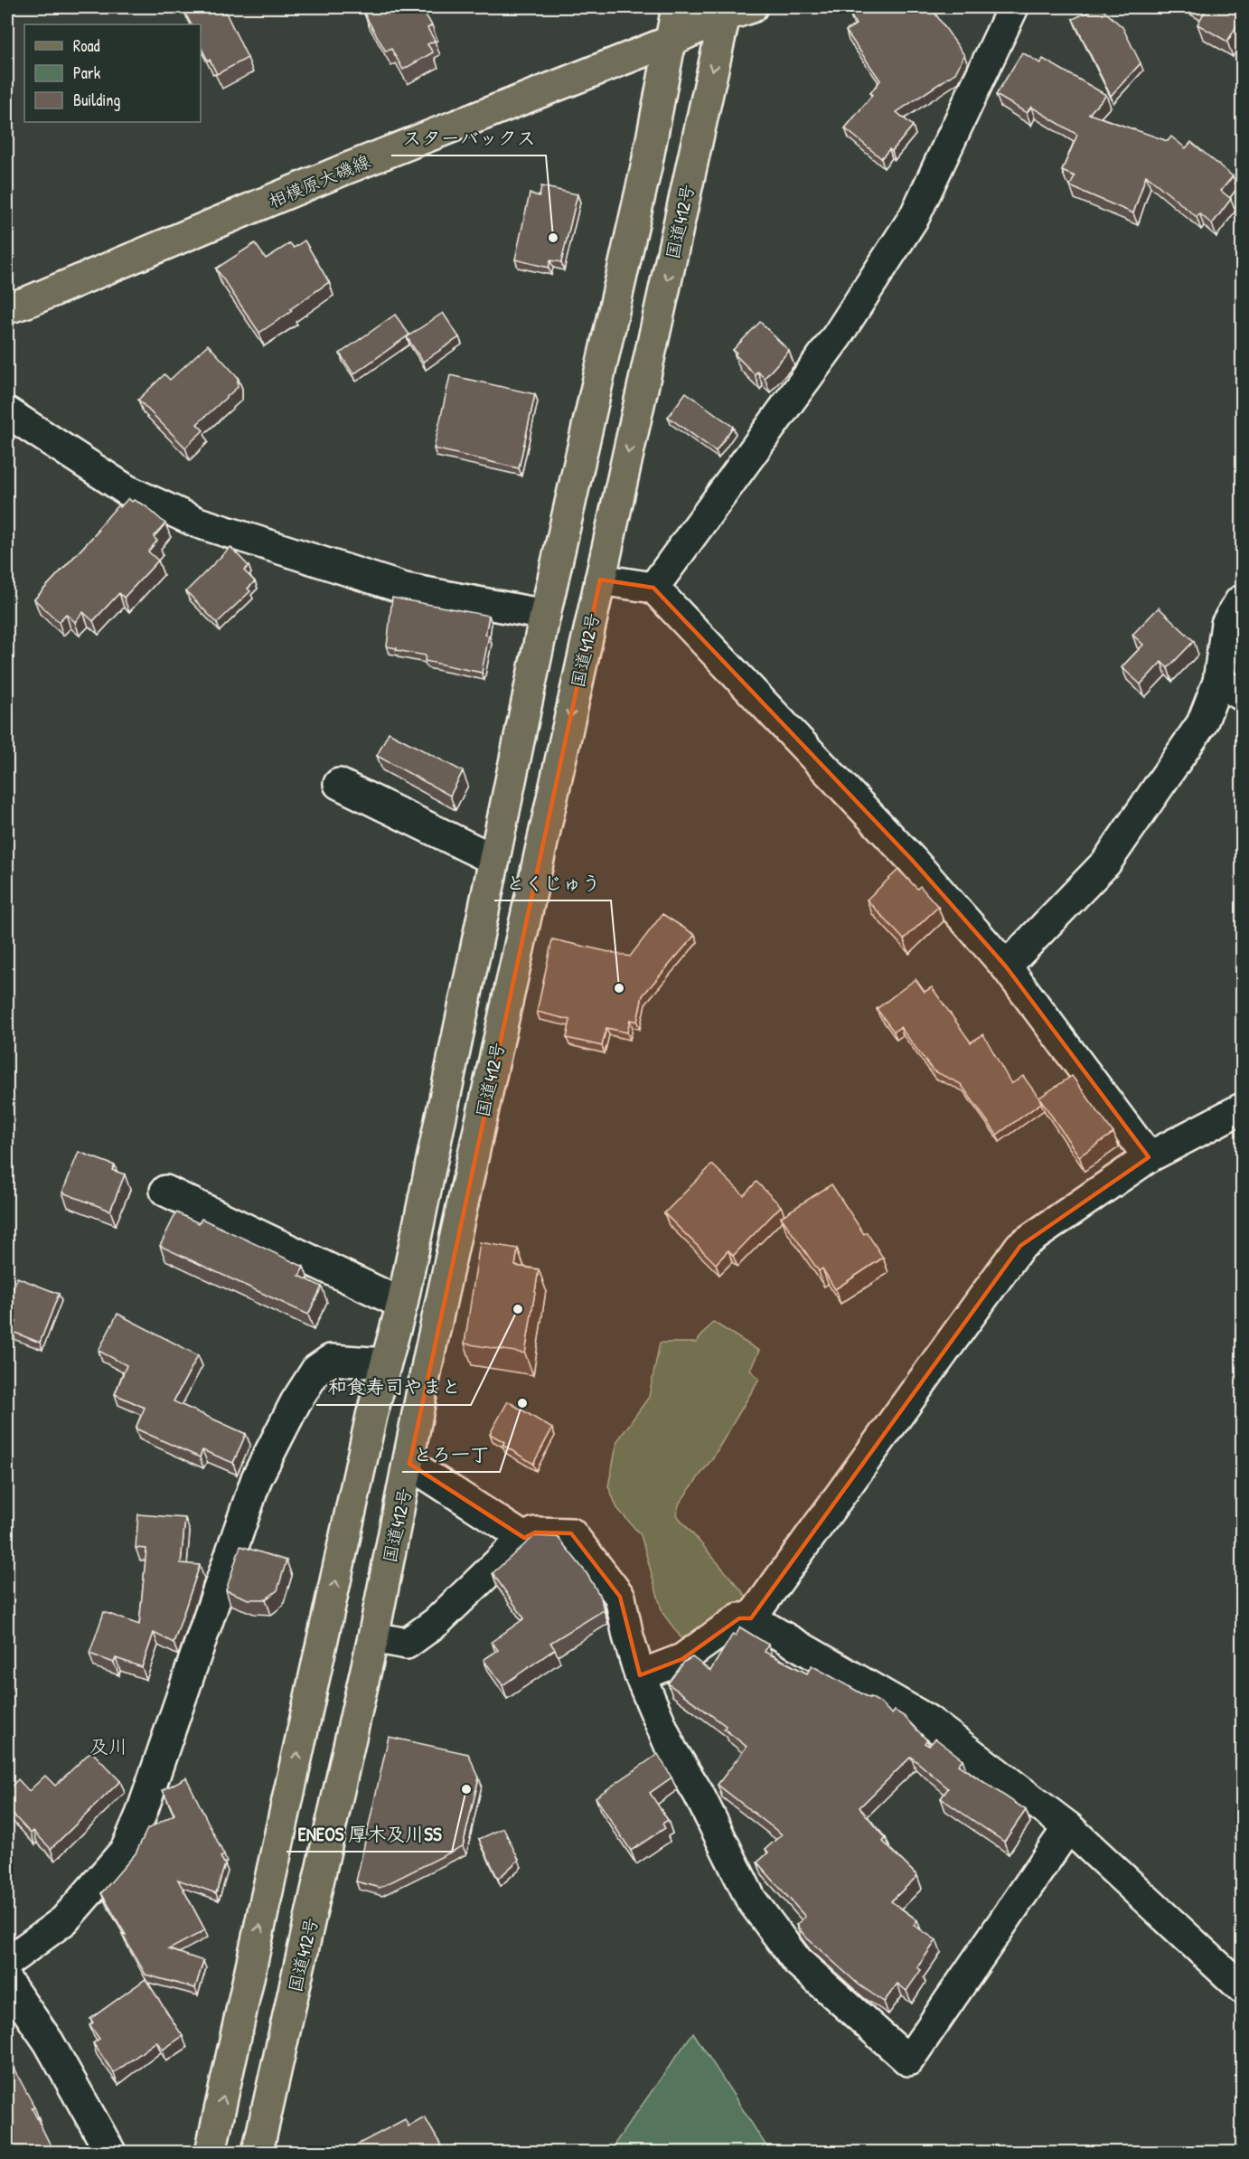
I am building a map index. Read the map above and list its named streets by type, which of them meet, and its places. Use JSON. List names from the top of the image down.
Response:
{
  "streets": {
    "main road": ["相模原大磯線", "国道412号"]
  },
  "crossings": [
    ["相模原大磯線", "国道412号"]
  ],
  "districts": ["及川"],
  "places": [
    "スターバックス",
    "とくじゅう",
    "和食寿司やまと",
    "とろ一丁",
    "ENEOS 厚木及川SS"
  ],
  "legend": ["Road", "Park", "Building"]
}
